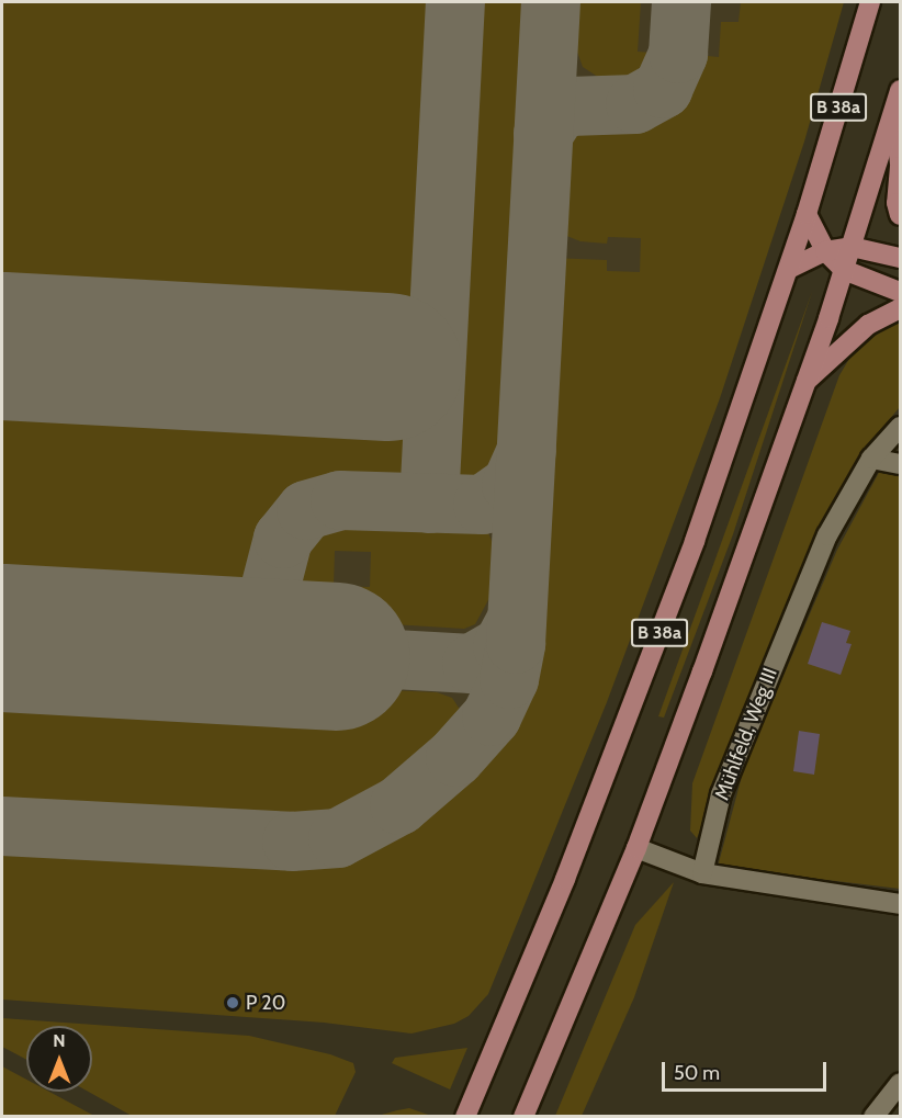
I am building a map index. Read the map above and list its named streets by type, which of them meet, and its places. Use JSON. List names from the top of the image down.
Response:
{
  "streets": {
    "main road": ["B 38a"],
    "street": ["Mühlfeld, Weg III"]
  },
  "places": ["P 20"],
  "scale_bar": "50 m",
  "north": "top"
}
